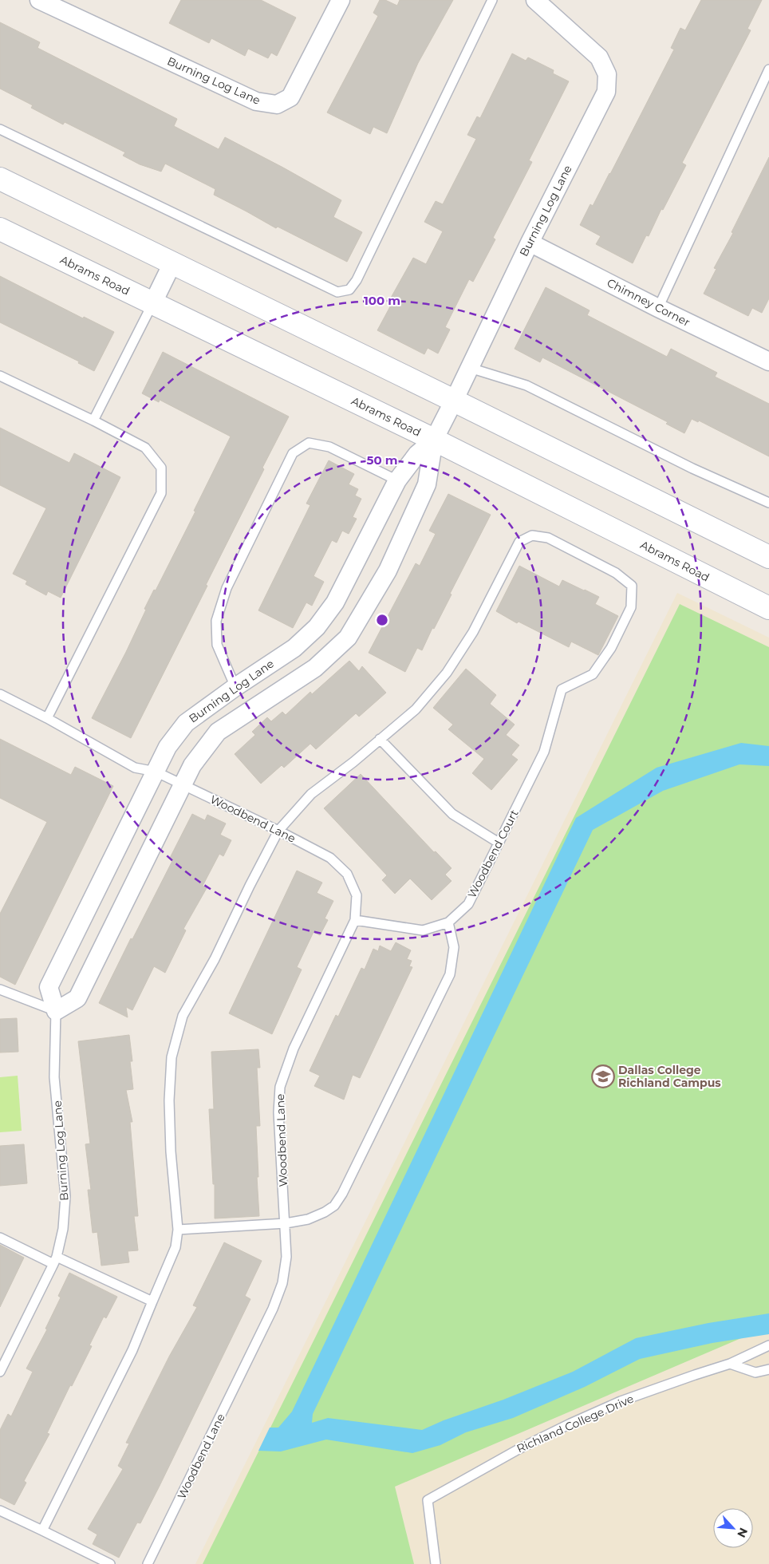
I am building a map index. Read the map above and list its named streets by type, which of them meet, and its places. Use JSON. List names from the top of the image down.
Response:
{
  "streets": {
    "main road": ["Abrams Road"],
    "street": ["Burning Log Lane", "Chimney Corner"],
    "lane": ["Woodbend Lane", "Woodbend Court", "Richland College Drive"]
  },
  "crossings": [
    ["Burning Log Lane", "Abrams Road"],
    ["Burning Log Lane", "Chimney Corner"],
    ["Burning Log Lane", "Woodbend Lane"],
    ["Woodbend Lane", "Woodbend Court"]
  ],
  "places": {
    "school or university": ["Dallas College Richland Campus"]
  },
  "north": "bottom right",
  "rings": ["100 m", "50 m"]
}
